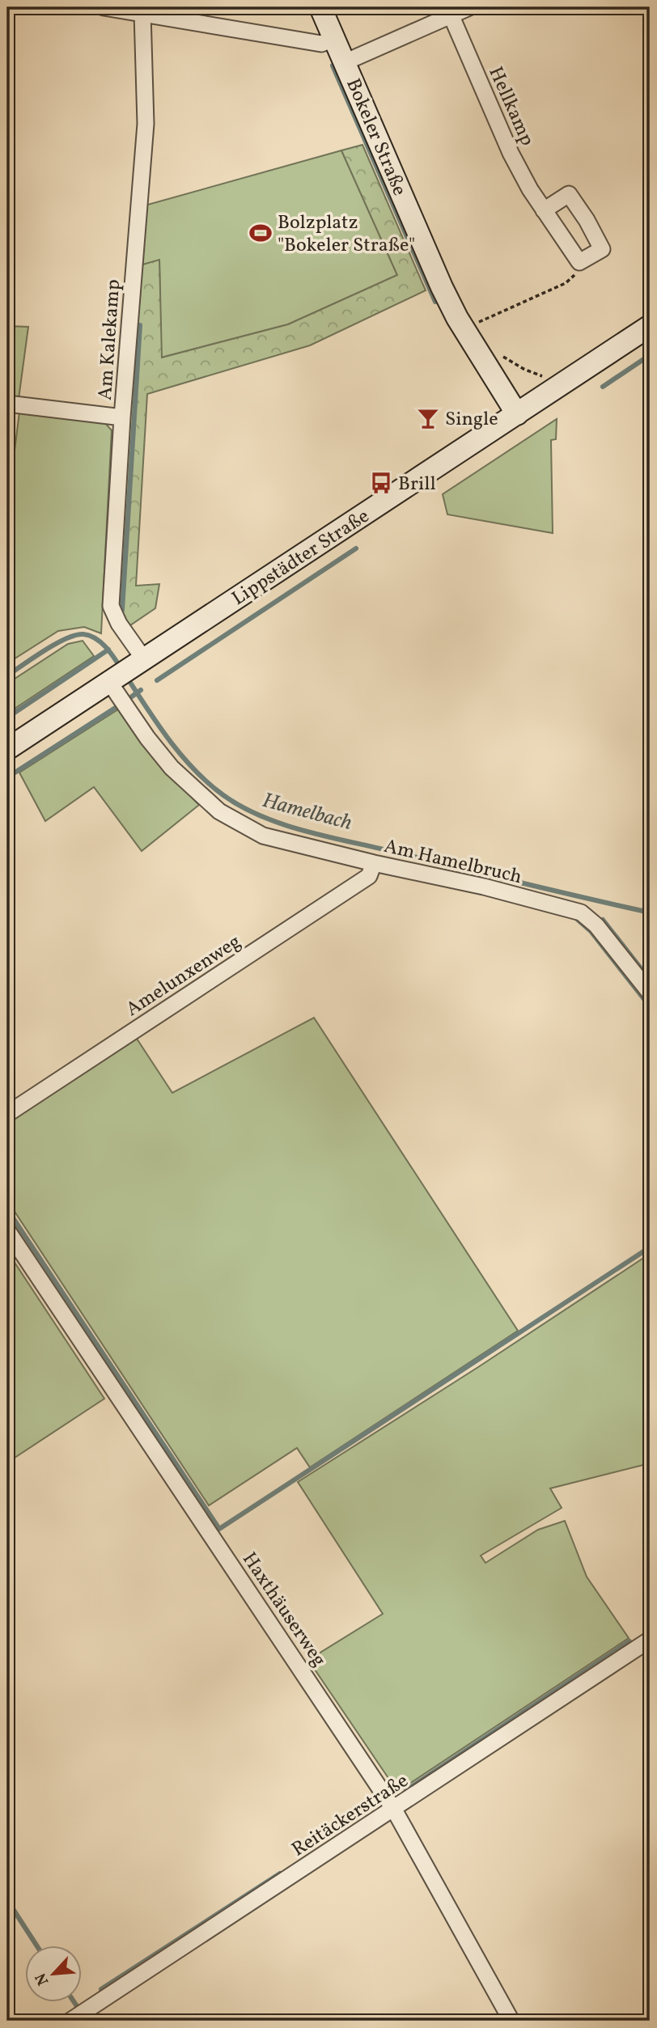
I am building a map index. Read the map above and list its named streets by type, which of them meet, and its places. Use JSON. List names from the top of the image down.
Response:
{
  "streets": {
    "street": [
      "Hellkamp",
      "Bokeler Straße",
      "Am Kalekamp",
      "Lippstädter Straße",
      "Am Hamelbruch",
      "Amelunxenweg",
      "Haxthäuserweg",
      "Reitäckerstraße"
    ]
  },
  "crossings": [
    ["Bokeler Straße", "Lippstädter Straße"],
    ["Am Kalekamp", "Lippstädter Straße"],
    ["Lippstädter Straße", "Am Hamelbruch"],
    ["Am Hamelbruch", "Amelunxenweg"],
    ["Haxthäuserweg", "Reitäckerstraße"]
  ],
  "water": ["Hamelbach"],
  "places": {
    "sports": ["Bolzplatz \"Bokeler Straße\""],
    "bar": ["Single"],
    "bus stop": ["Brill"]
  },
  "north": "bottom left"
}
